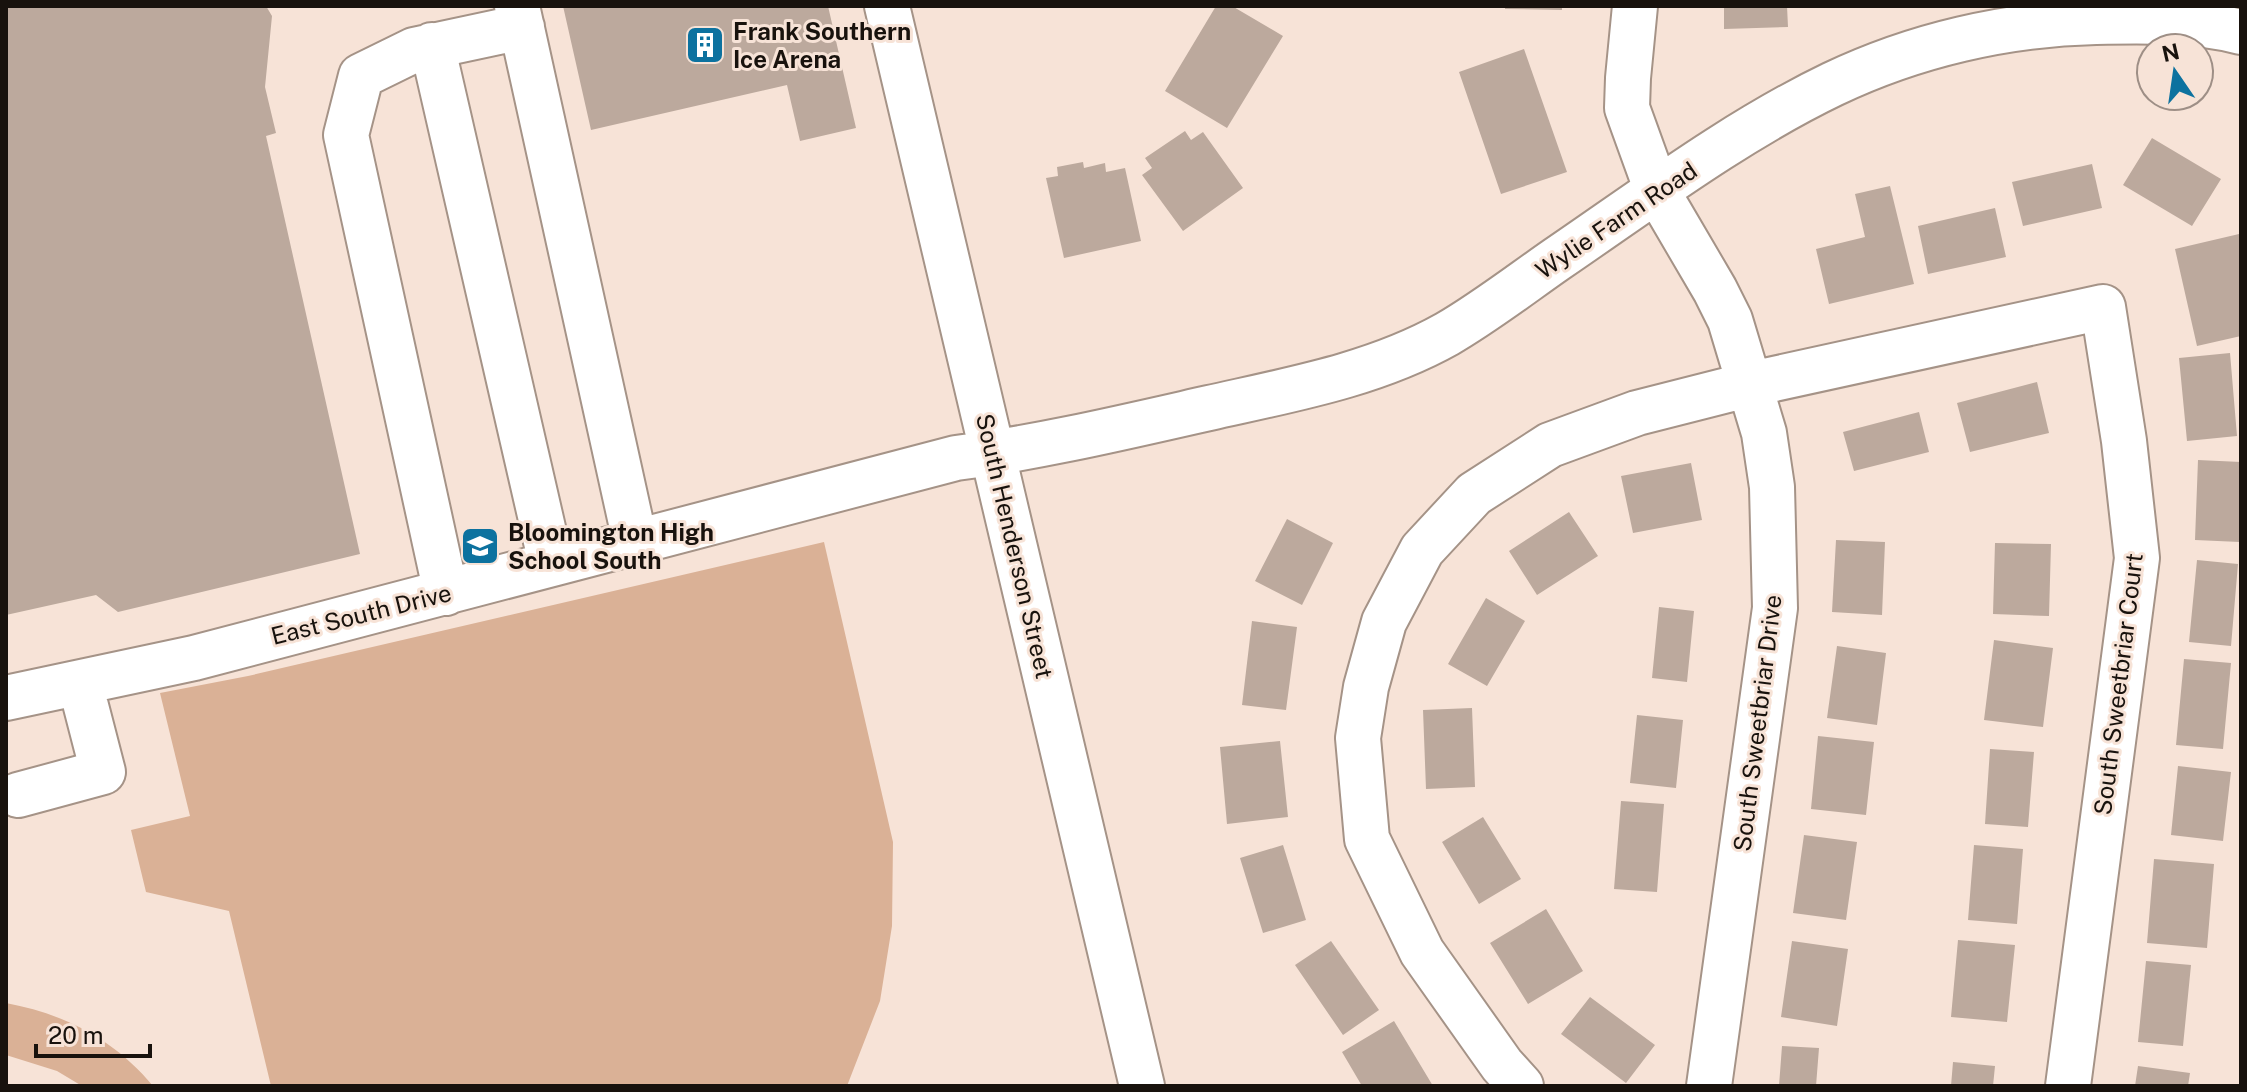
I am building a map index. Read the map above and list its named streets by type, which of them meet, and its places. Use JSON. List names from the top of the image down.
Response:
{
  "streets": {
    "street": [
      "Wylie Farm Road",
      "South Henderson Street",
      "East South Drive",
      "South Sweetbriar Court",
      "South Sweetbriar Drive"
    ]
  },
  "crossings": [
    ["Wylie Farm Road", "South Henderson Street"],
    ["Wylie Farm Road", "East South Drive"],
    ["Wylie Farm Road", "South Sweetbriar Drive"],
    ["South Henderson Street", "East South Drive"],
    ["South Sweetbriar Court", "South Sweetbriar Drive"]
  ],
  "places": {
    "building": ["Frank Southern Ice Arena"],
    "school or university": ["Bloomington High School South"]
  },
  "scale_bar": "20 m",
  "north": "top"
}
